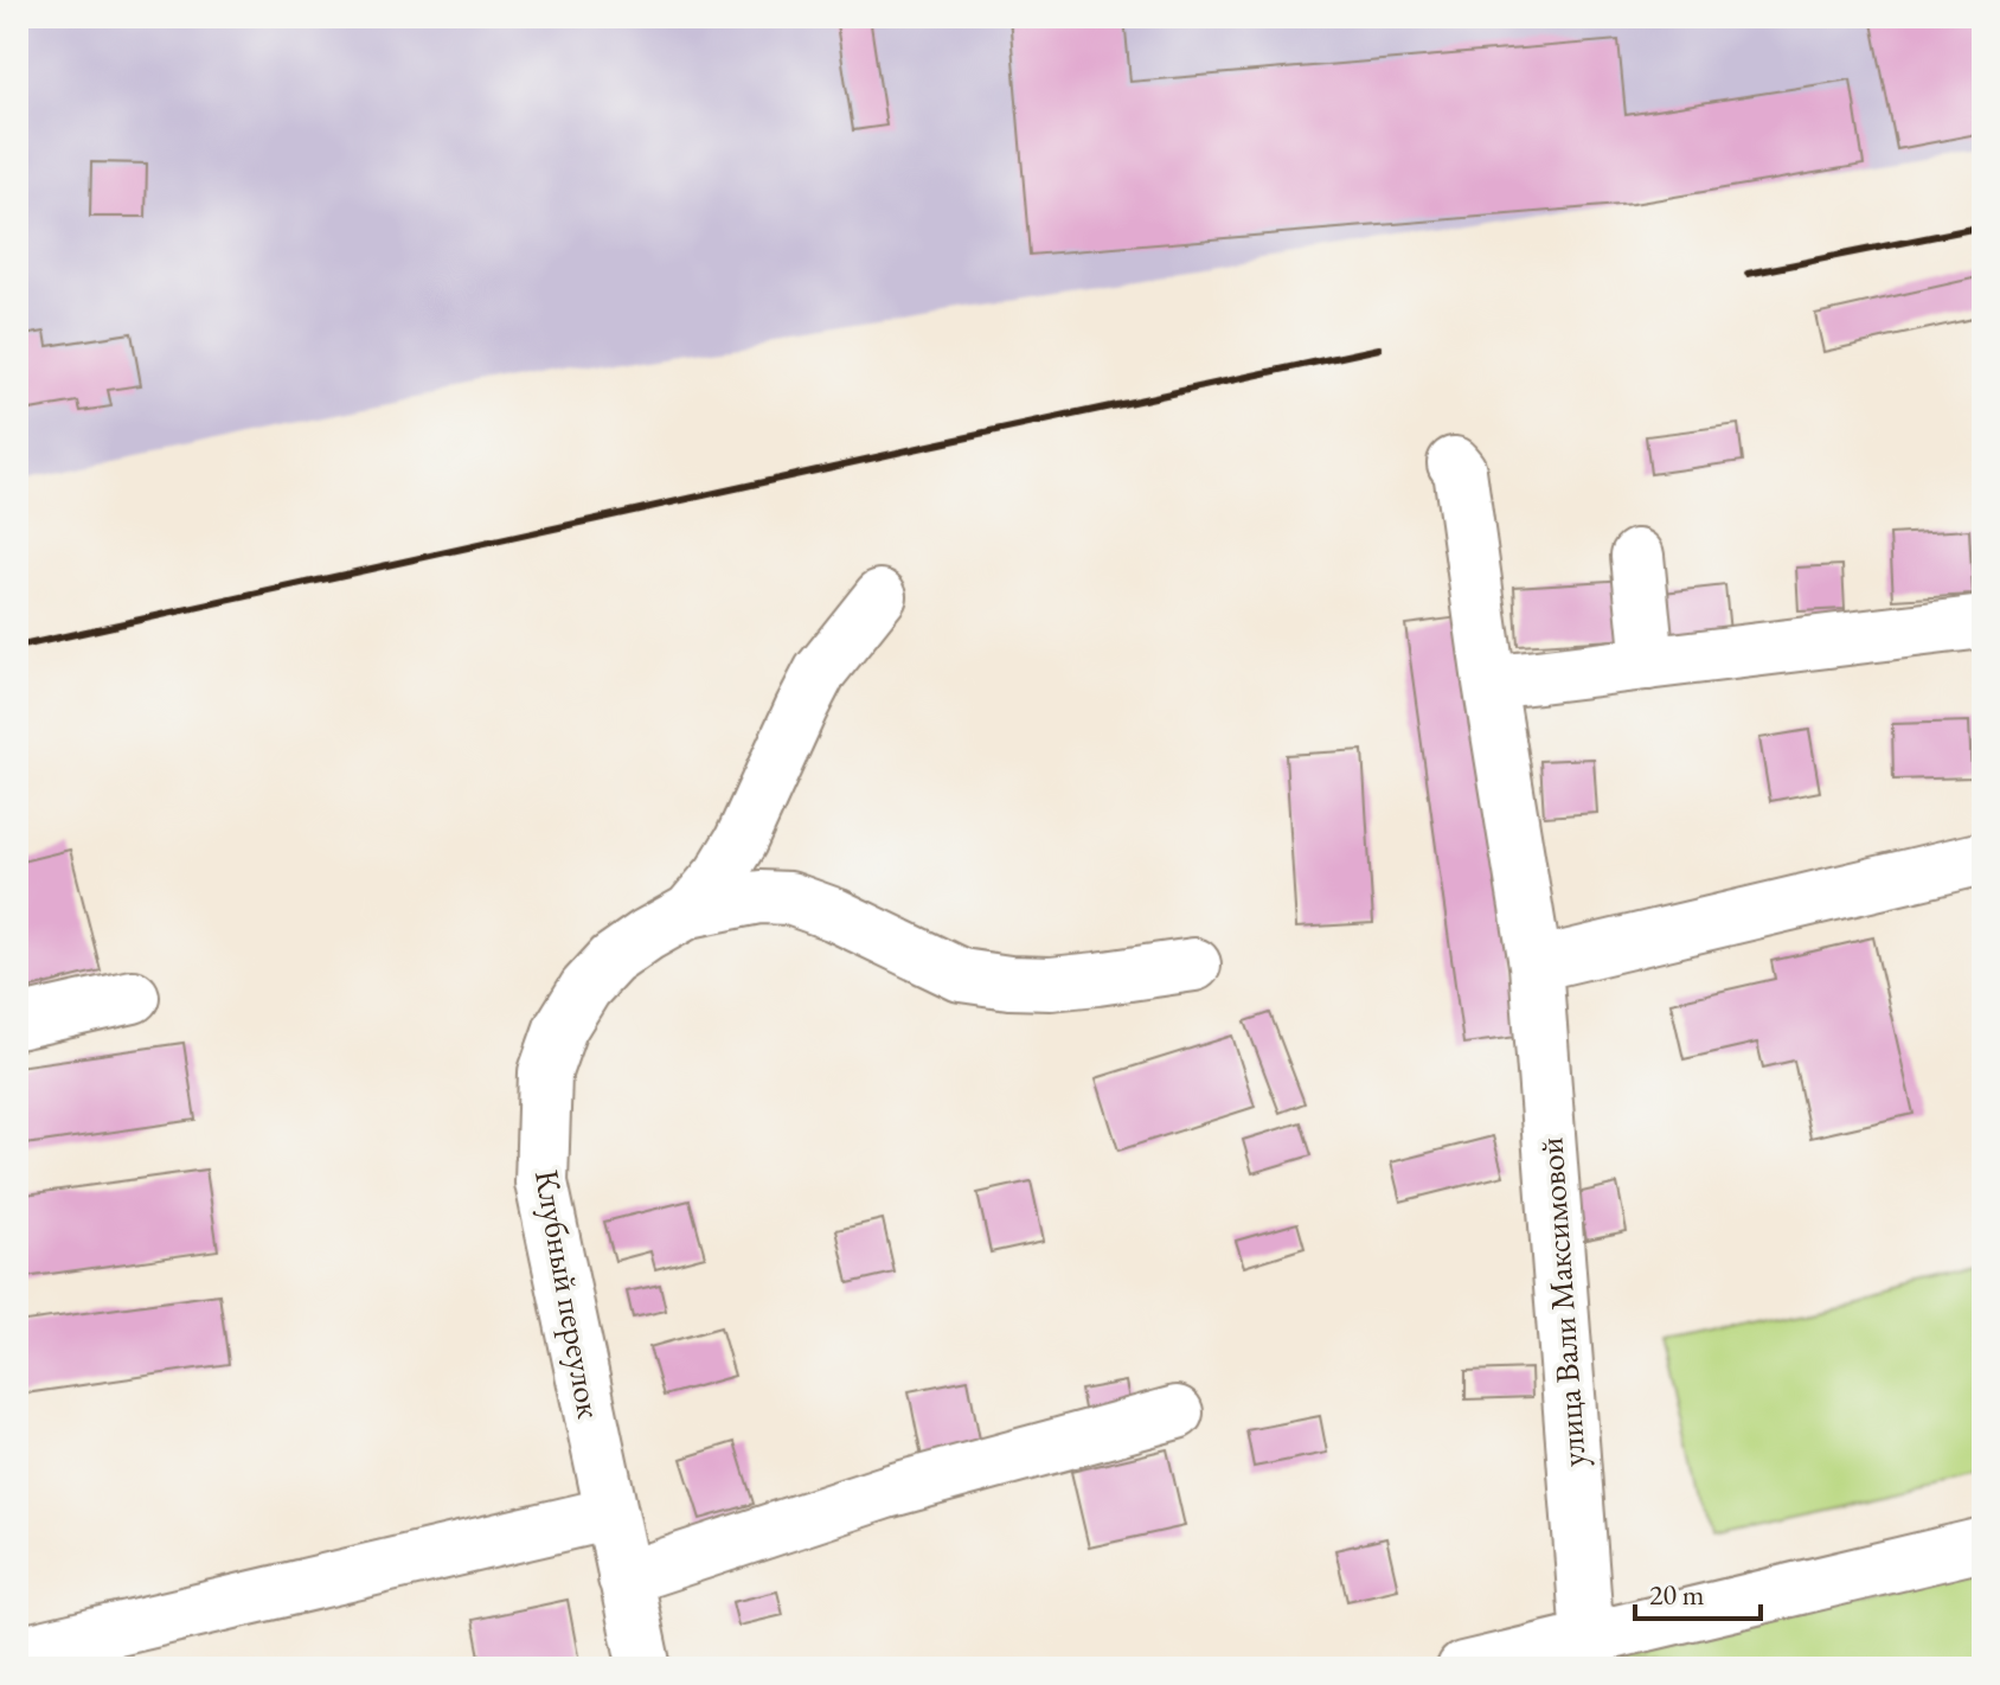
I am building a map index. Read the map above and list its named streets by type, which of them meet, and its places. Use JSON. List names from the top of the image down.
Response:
{
  "streets": {
    "street": ["Клубный переулок", "улица Вали Максимовой"]
  },
  "scale_bar": "20 m"
}
